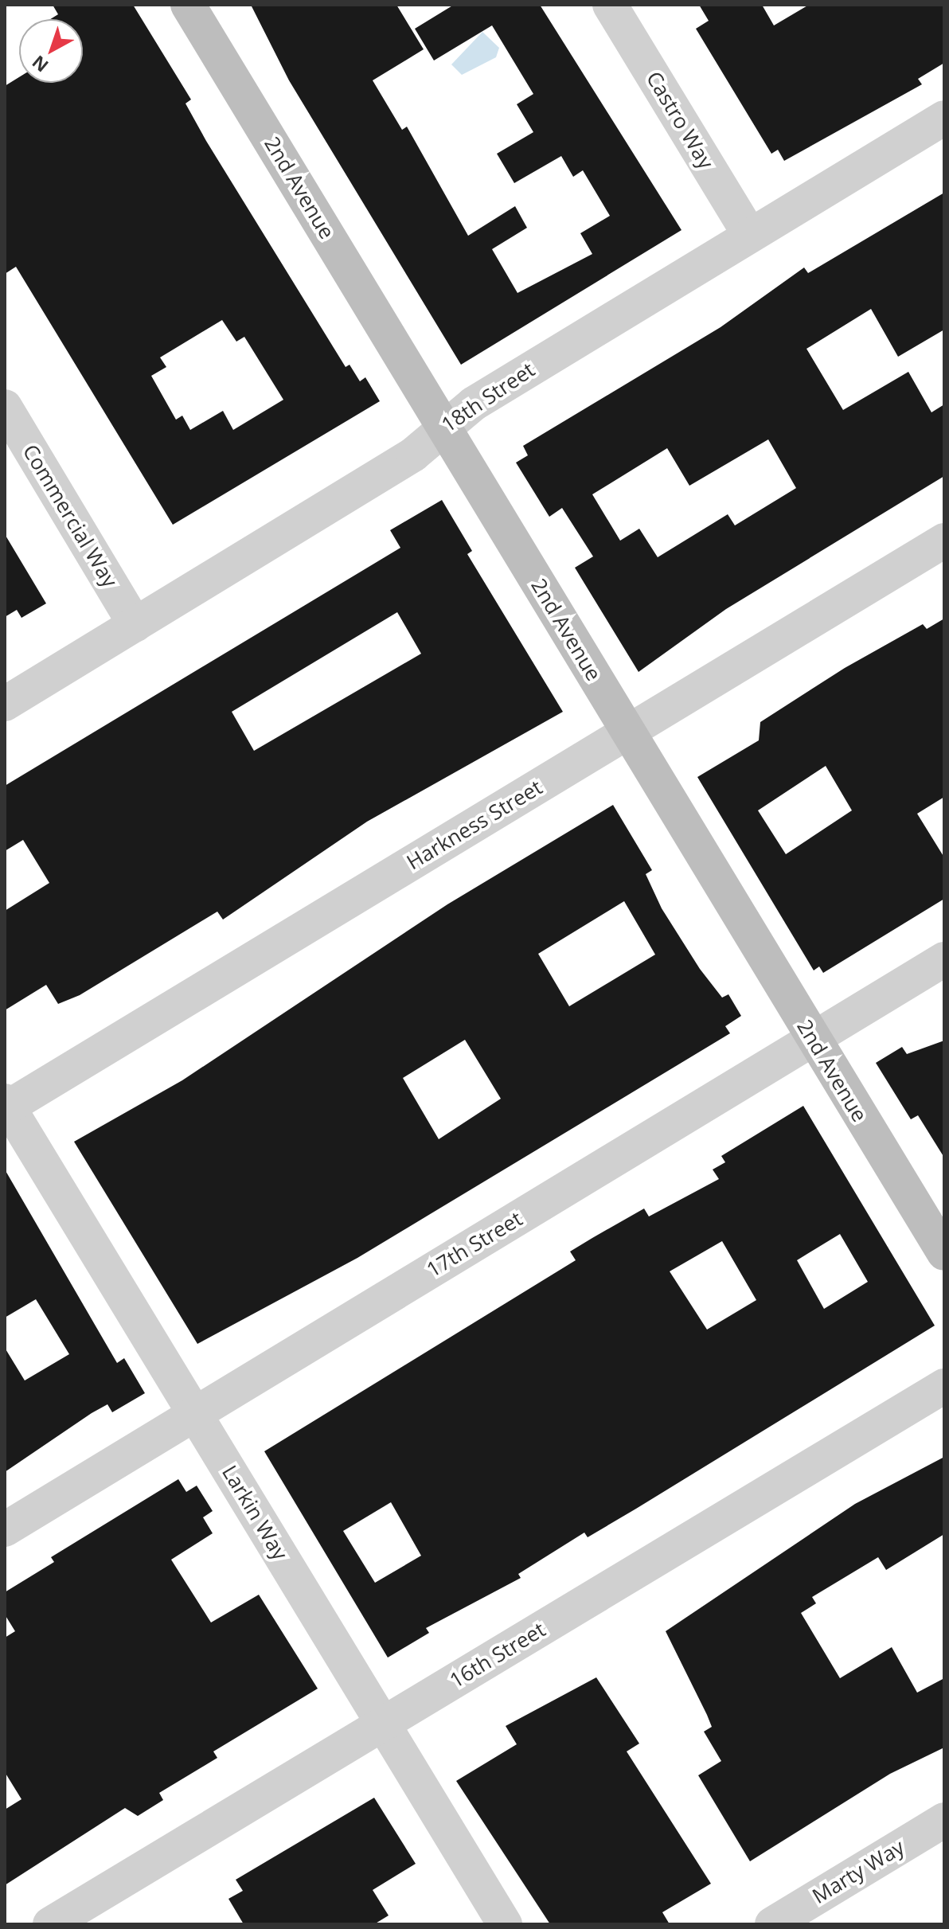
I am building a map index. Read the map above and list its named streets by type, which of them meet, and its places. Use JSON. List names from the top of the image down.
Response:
{
  "streets": {
    "street": [
      "Castro Way",
      "2nd Avenue",
      "18th Street",
      "Commercial Way",
      "Harkness Street",
      "17th Street",
      "Larkin Way",
      "16th Street",
      "Marty Way"
    ]
  },
  "crossings": [
    ["Castro Way", "18th Street"],
    ["2nd Avenue", "18th Street"],
    ["2nd Avenue", "Harkness Street"],
    ["2nd Avenue", "17th Street"],
    ["18th Street", "Commercial Way"],
    ["Harkness Street", "Larkin Way"],
    ["17th Street", "Larkin Way"],
    ["Larkin Way", "16th Street"]
  ],
  "north": "bottom left"
}
